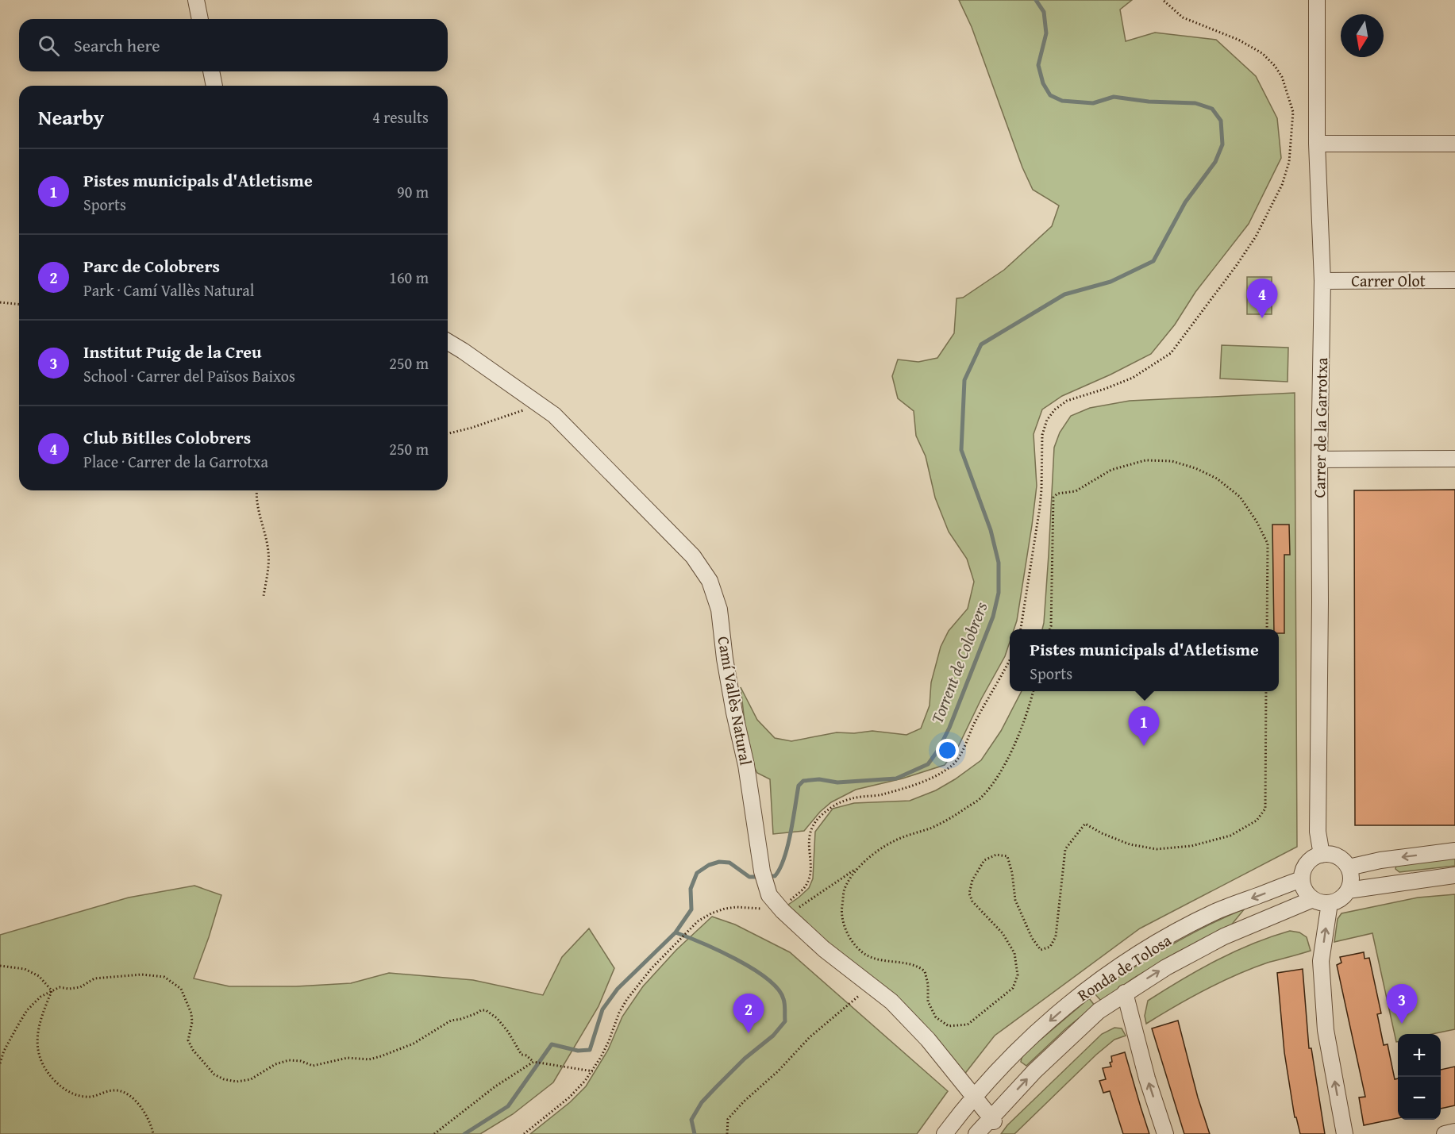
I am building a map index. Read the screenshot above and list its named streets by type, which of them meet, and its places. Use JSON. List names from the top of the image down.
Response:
{
  "streets": {
    "street": [
      "Carrer Olot",
      "Carrer de la Garrotxa",
      "Camí Vallès Natural",
      "Ronda de Tolosa"
    ]
  },
  "crossings": [
    ["Carrer Olot", "Carrer de la Garrotxa"],
    ["Carrer de la Garrotxa", "Ronda de Tolosa"],
    ["Camí Vallès Natural", "Ronda de Tolosa"]
  ],
  "water": ["Torrent de Colobrers"],
  "north": "bottom",
  "page": {
    "search": "Search here",
    "heading": ["Nearby", "4 results"],
    "list": [
      {
        "mark": "1",
        "name": "Pistes municipals d'Atletisme",
        "note": "Sports",
        "value": "90 m"
      },
      {
        "mark": "2",
        "name": "Parc de Colobrers",
        "note": "Park · Camí Vallès Natural",
        "value": "160 m"
      },
      {
        "mark": "3",
        "name": "Institut Puig de la Creu",
        "note": "School · Carrer del Països Baixos",
        "value": "250 m"
      },
      {
        "mark": "4",
        "name": "Club Bitlles Colobrers",
        "note": "Place · Carrer de la Garrotxa",
        "value": "250 m"
      }
    ],
    "pins": [
      "4",
      "1",
      "3",
      "2"
    ],
    "popup": ["Pistes municipals d'Atletisme", "Sports"],
    "map_buttons": ["+", "−"]
  }
}
